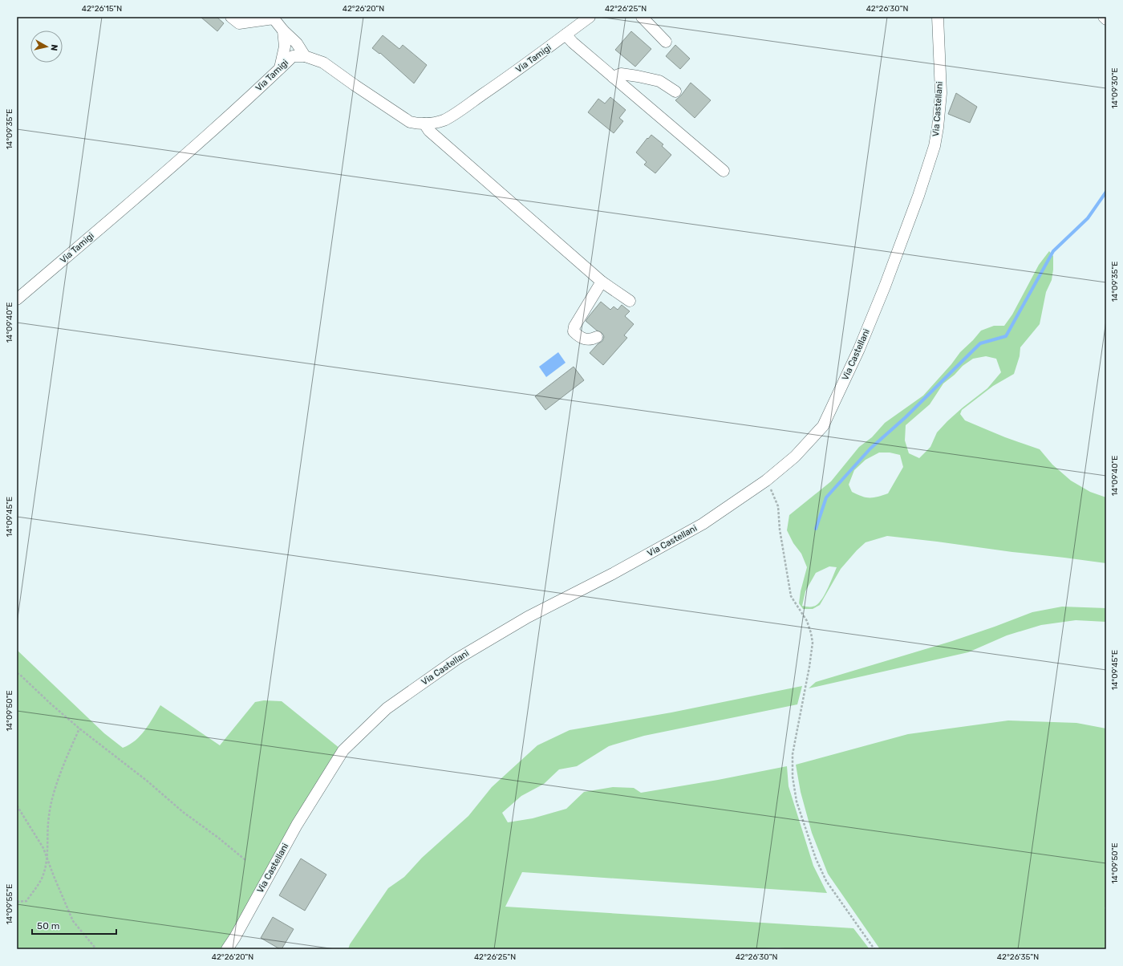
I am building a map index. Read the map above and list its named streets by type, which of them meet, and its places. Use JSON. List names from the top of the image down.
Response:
{
  "streets": {
    "street": ["Via Tamigi", "Via Castellani"]
  },
  "scale_bar": "50 m",
  "north": "right",
  "coordinates": [
    "42°26'15\"N",
    "42°26'20\"N",
    "42°26'25\"N",
    "42°26'30\"N",
    "14°09'30\"E",
    "14°09'35\"E",
    "14°09'40\"E",
    "14°09'45\"E",
    "14°09'50\"E",
    "14°09'55\"E",
    "42°26'35\"N"
  ]
}
